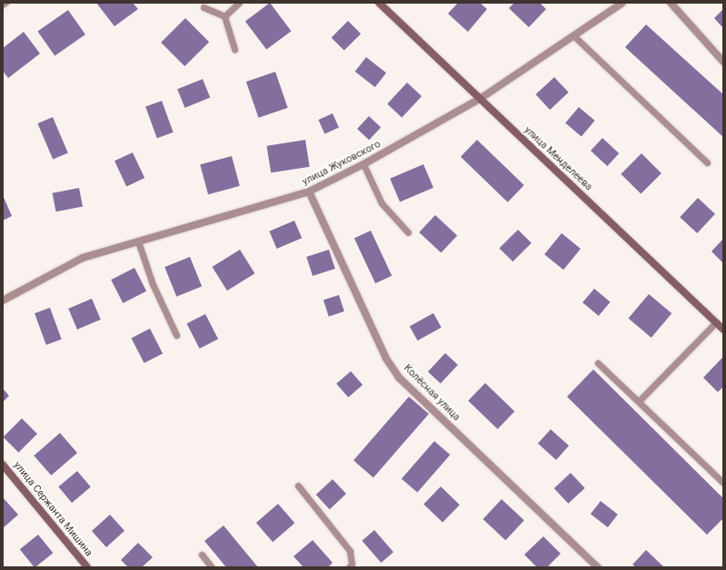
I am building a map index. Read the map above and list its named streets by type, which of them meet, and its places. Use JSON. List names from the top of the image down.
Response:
{
  "streets": {
    "street": [
      "улица Менделеева",
      "улица Жуковского",
      "Колёсная улица",
      "улица Сержанта Мишина"
    ]
  },
  "crossings": [
    ["улица Менделеева", "улица Жуковского"],
    ["улица Жуковского", "Колёсная улица"]
  ]
}
